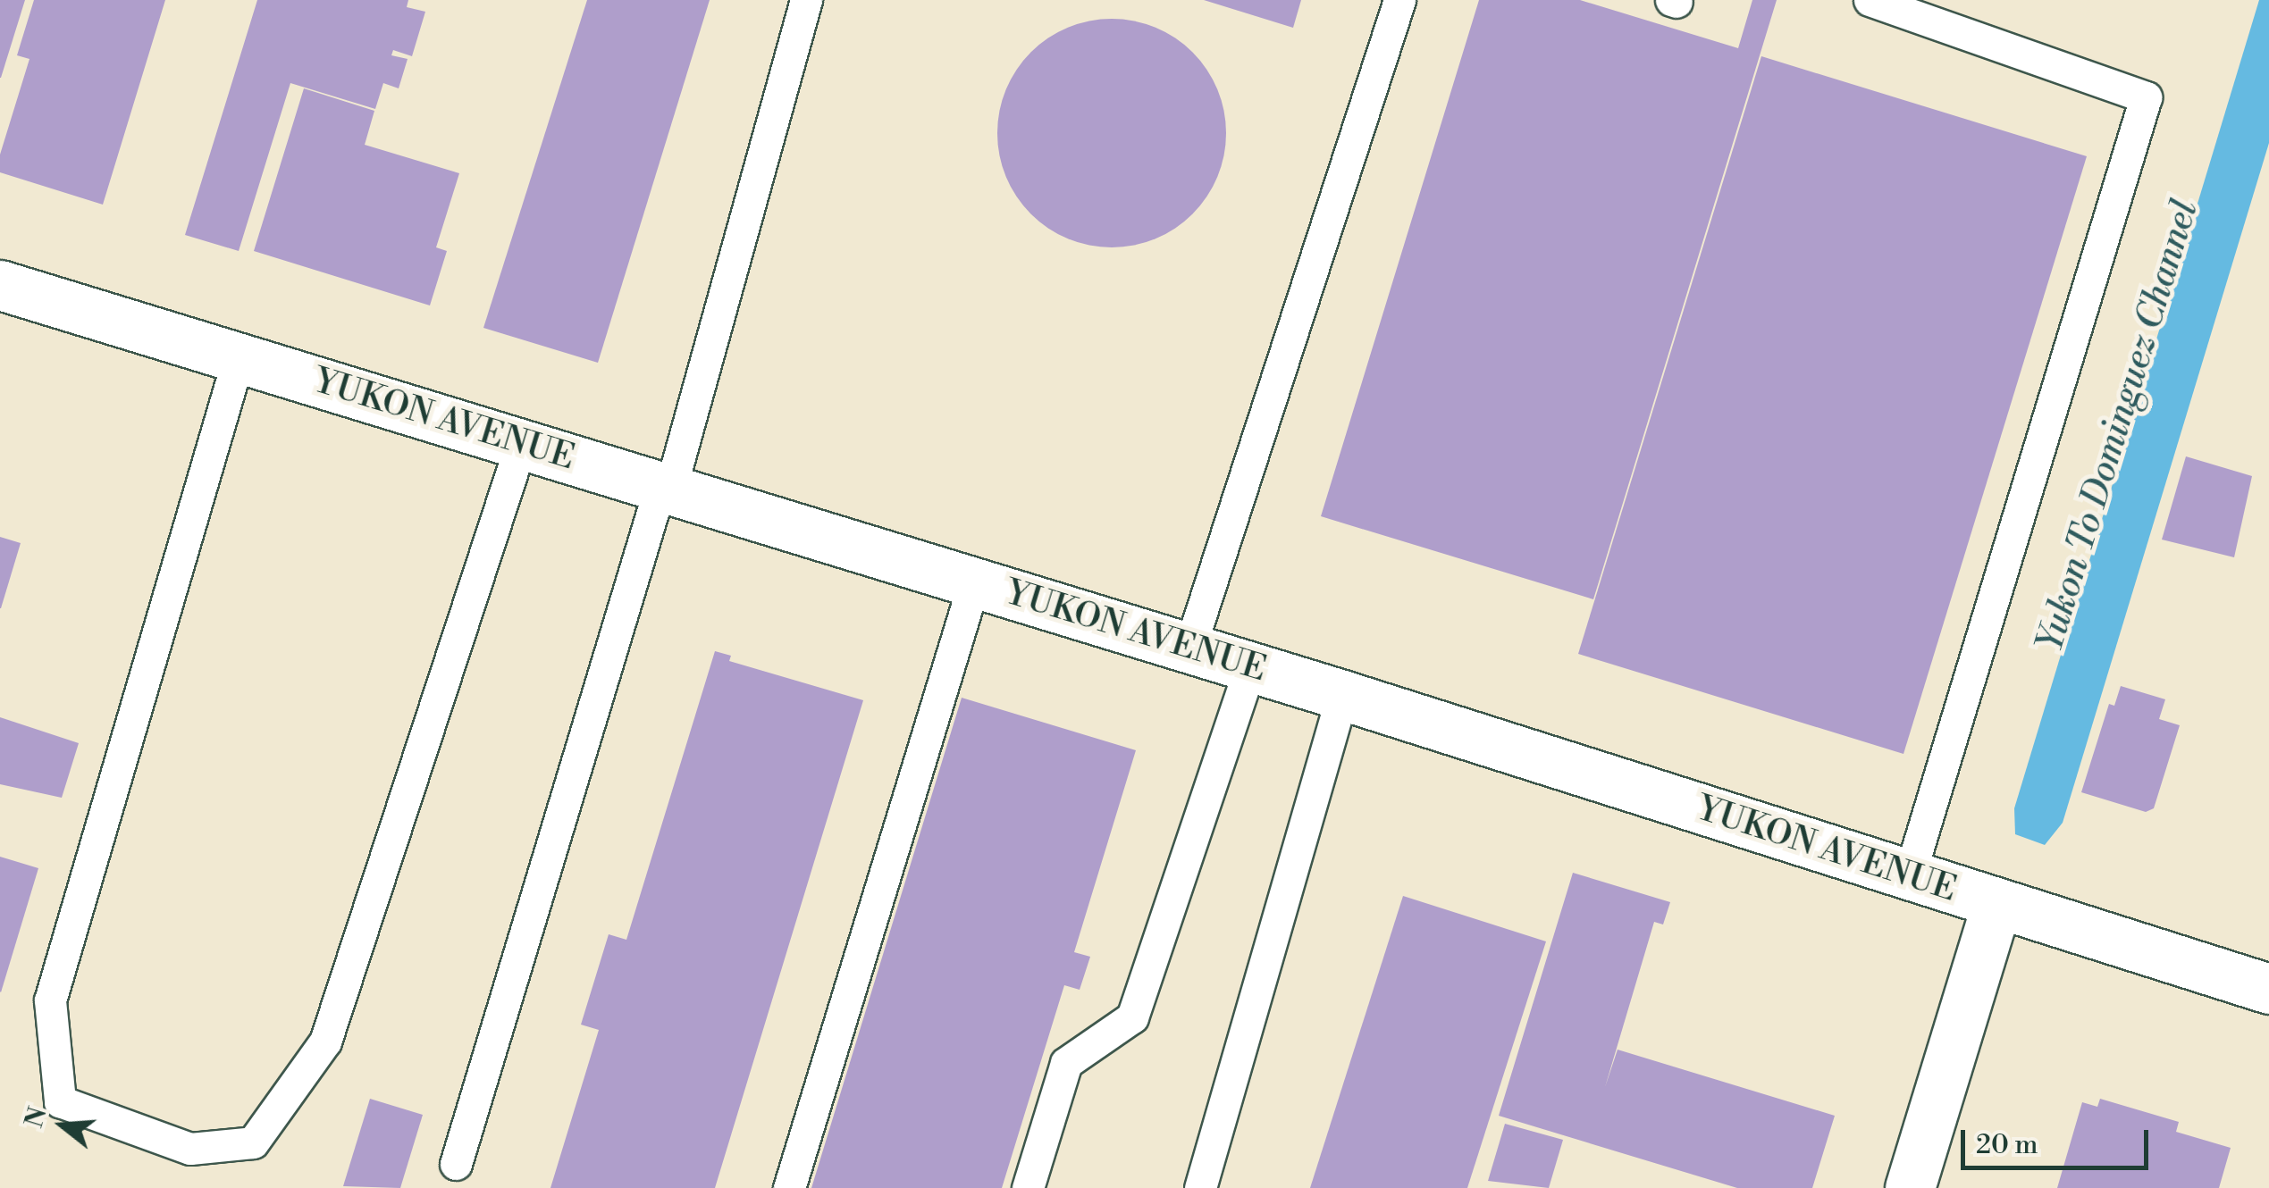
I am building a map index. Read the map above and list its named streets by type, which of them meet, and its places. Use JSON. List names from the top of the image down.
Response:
{
  "streets": {
    "street": ["YUKON AVENUE"]
  },
  "water": ["Yukon To Dominguez Channel"],
  "scale_bar": "20 m",
  "north": "left"
}
